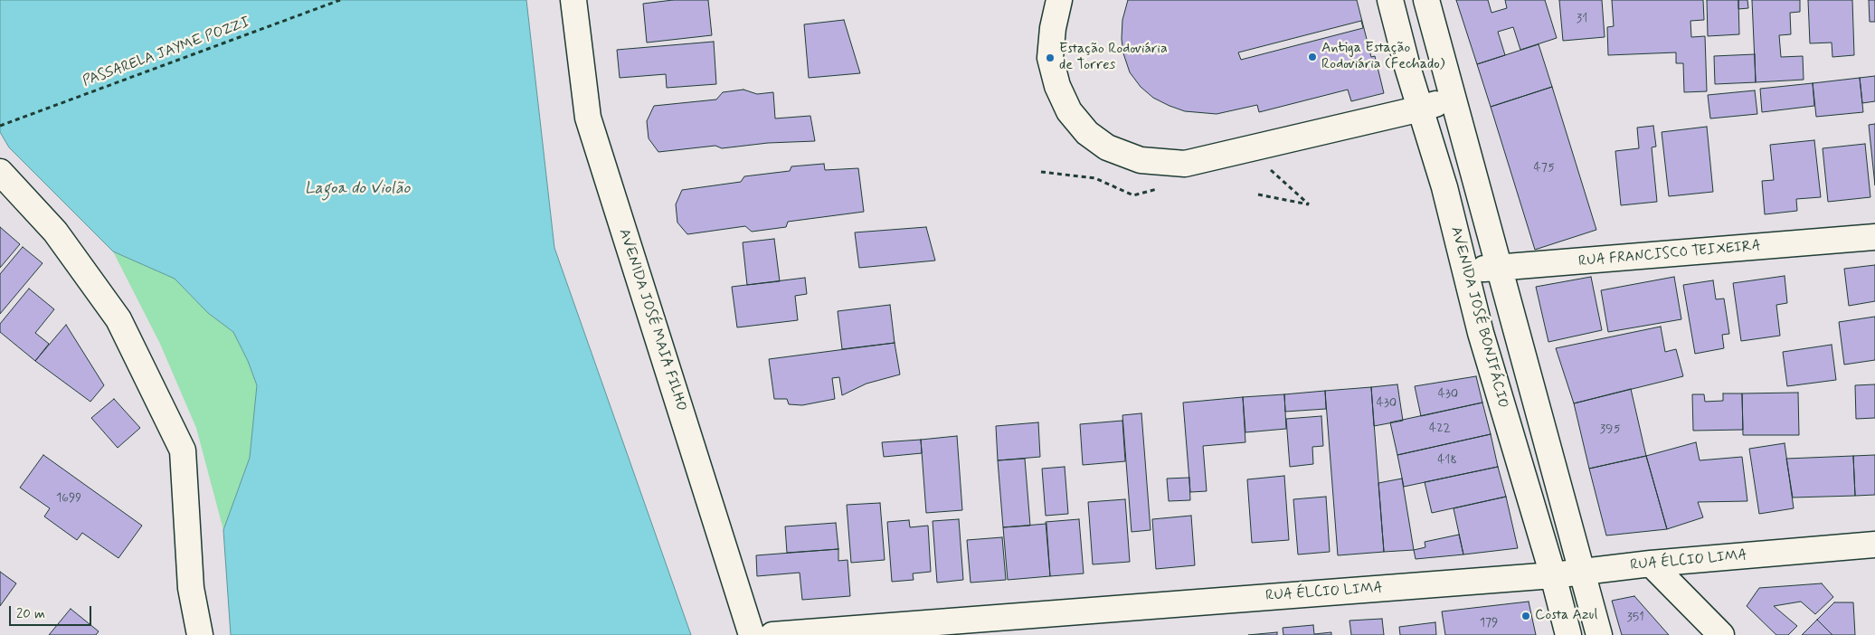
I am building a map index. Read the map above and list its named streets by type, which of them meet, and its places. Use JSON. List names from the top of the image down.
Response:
{
  "streets": {
    "street": [
      "RUA FRANCISCO TEIXEIRA",
      "AVENIDA JOSÉ BONIFÁCIO",
      "AVENIDA JOSÉ MAIA FILHO",
      "RUA ÉLCIO LIMA"
    ],
    "path": ["PASSARELA JAYME POZZI"]
  },
  "crossings": [
    ["RUA FRANCISCO TEIXEIRA", "AVENIDA JOSÉ BONIFÁCIO"],
    ["AVENIDA JOSÉ BONIFÁCIO", "RUA ÉLCIO LIMA"]
  ],
  "water": ["Lagoa do Violão"],
  "places": ["Antiga Estação Rodoviária (Fechado)", "Estação Rodoviária de Torres", "Costa Azul"],
  "house_numbers": [
    "31",
    "475",
    "430",
    "430",
    "422",
    "395",
    "418",
    "1699",
    "351",
    "179"
  ],
  "scale_bar": "20 m"
}
